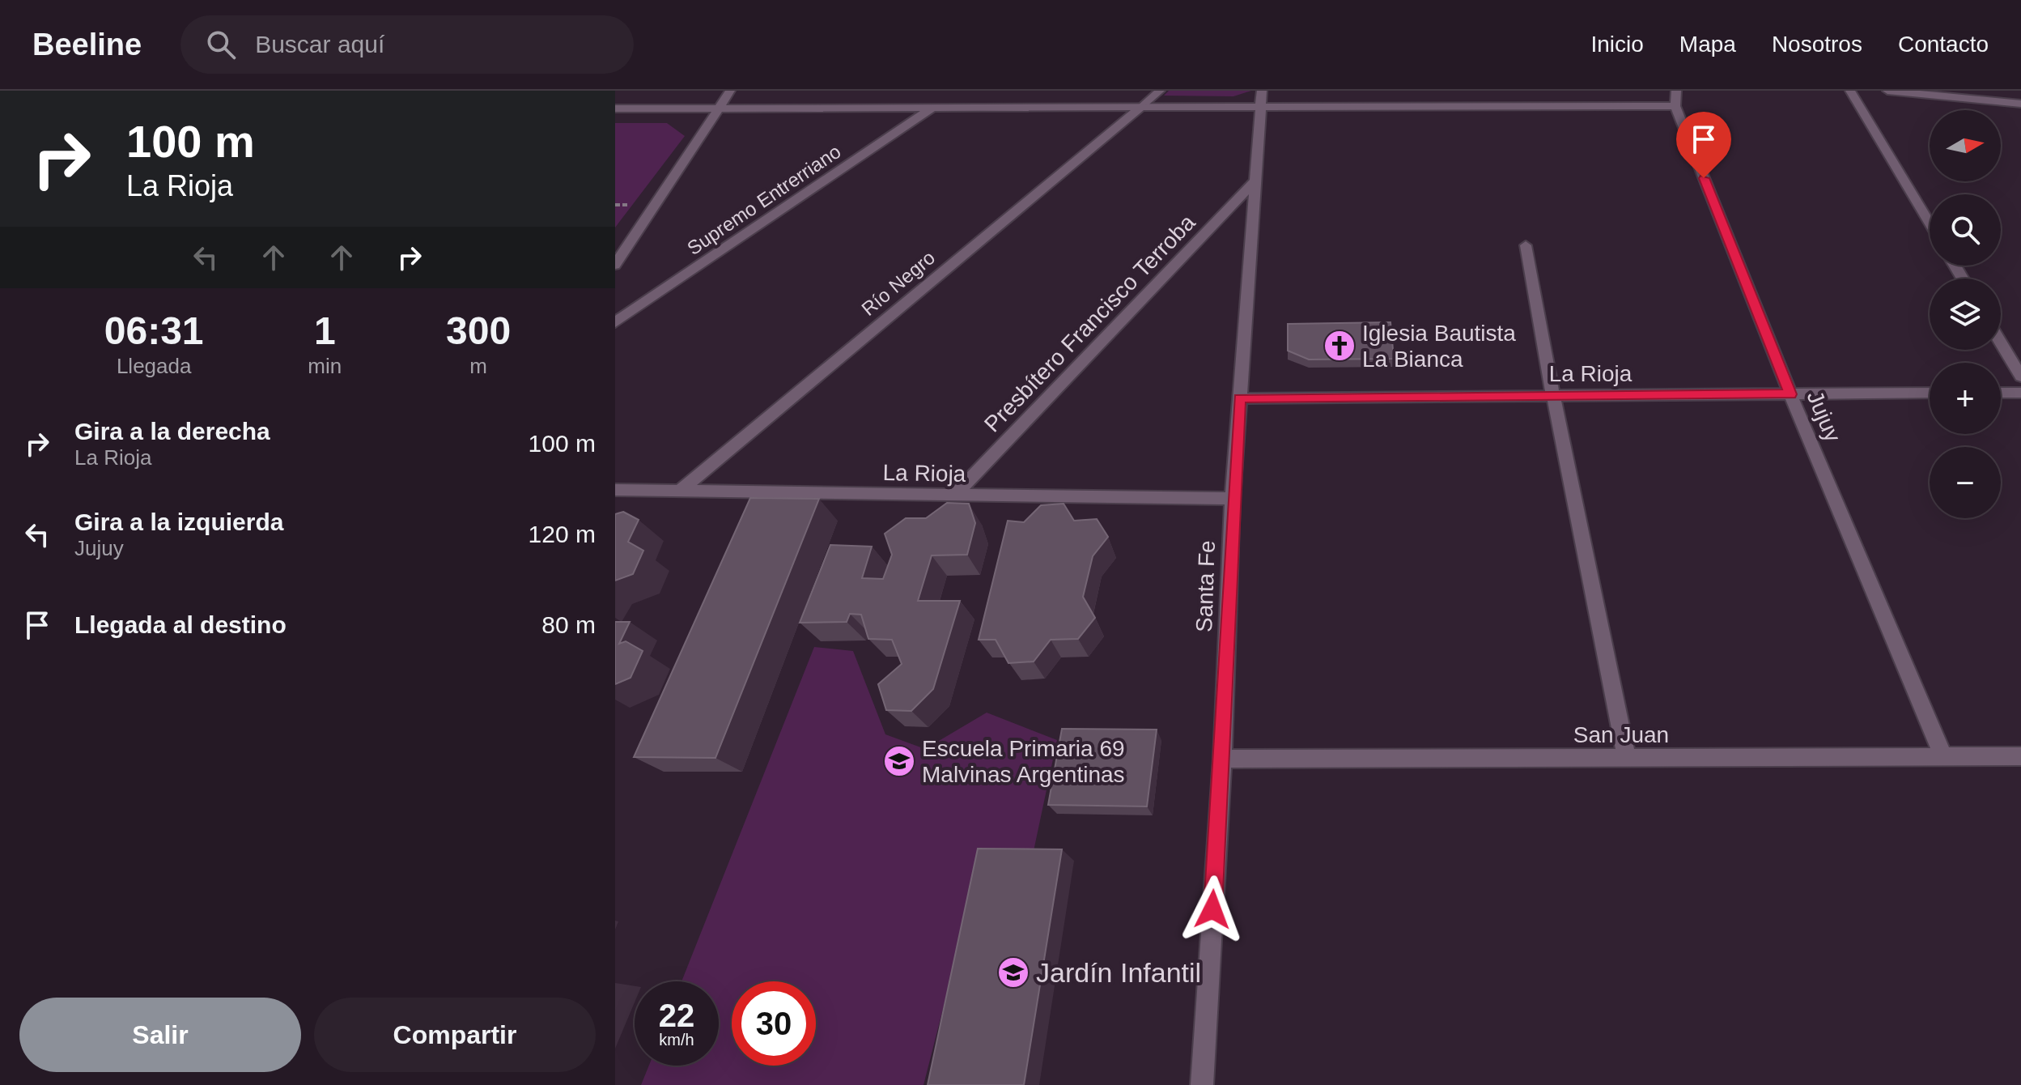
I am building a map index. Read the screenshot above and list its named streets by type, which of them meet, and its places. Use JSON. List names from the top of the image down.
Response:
{
  "streets": {
    "street": [
      "Supremo Entrerriano",
      "Río Negro",
      "Presbítero Francisco Terroba",
      "La Rioja",
      "Jujuy",
      "Santa Fe",
      "San Juan"
    ]
  },
  "crossings": [
    ["Río Negro", "La Rioja"],
    ["Presbítero Francisco Terroba", "La Rioja"],
    ["Presbítero Francisco Terroba", "Santa Fe"],
    ["La Rioja", "Jujuy"],
    ["La Rioja", "Santa Fe"],
    ["Jujuy", "San Juan"],
    ["Santa Fe", "San Juan"]
  ],
  "places": {
    "church": ["Iglesia Bautista La Bianca"],
    "school or university": ["Escuela Primaria 69 Malvinas Argentinas", "Jardín Infantil"]
  },
  "north": "right",
  "page": {
    "header": "Beeline",
    "search": "Buscar aquí",
    "nav": [
      "Inicio",
      "Mapa",
      "Nosotros",
      "Contacto"
    ],
    "turn": ["100 m", "La Rioja"],
    "map_buttons": ["+", "−"],
    "eta": [
      "06:31",
      "Llegada",
      "1",
      "min",
      "300",
      "m"
    ],
    "list": [
      {
        "name": "Gira a la derecha",
        "note": "La Rioja",
        "value": "100 m"
      },
      {
        "name": "Gira a la izquierda",
        "note": "Jujuy",
        "value": "120 m"
      },
      {
        "name": "Llegada al destino",
        "value": "80 m"
      }
    ],
    "speed": "22 km/h",
    "limit": "30",
    "buttons": ["Salir", "Compartir"]
  }
}
